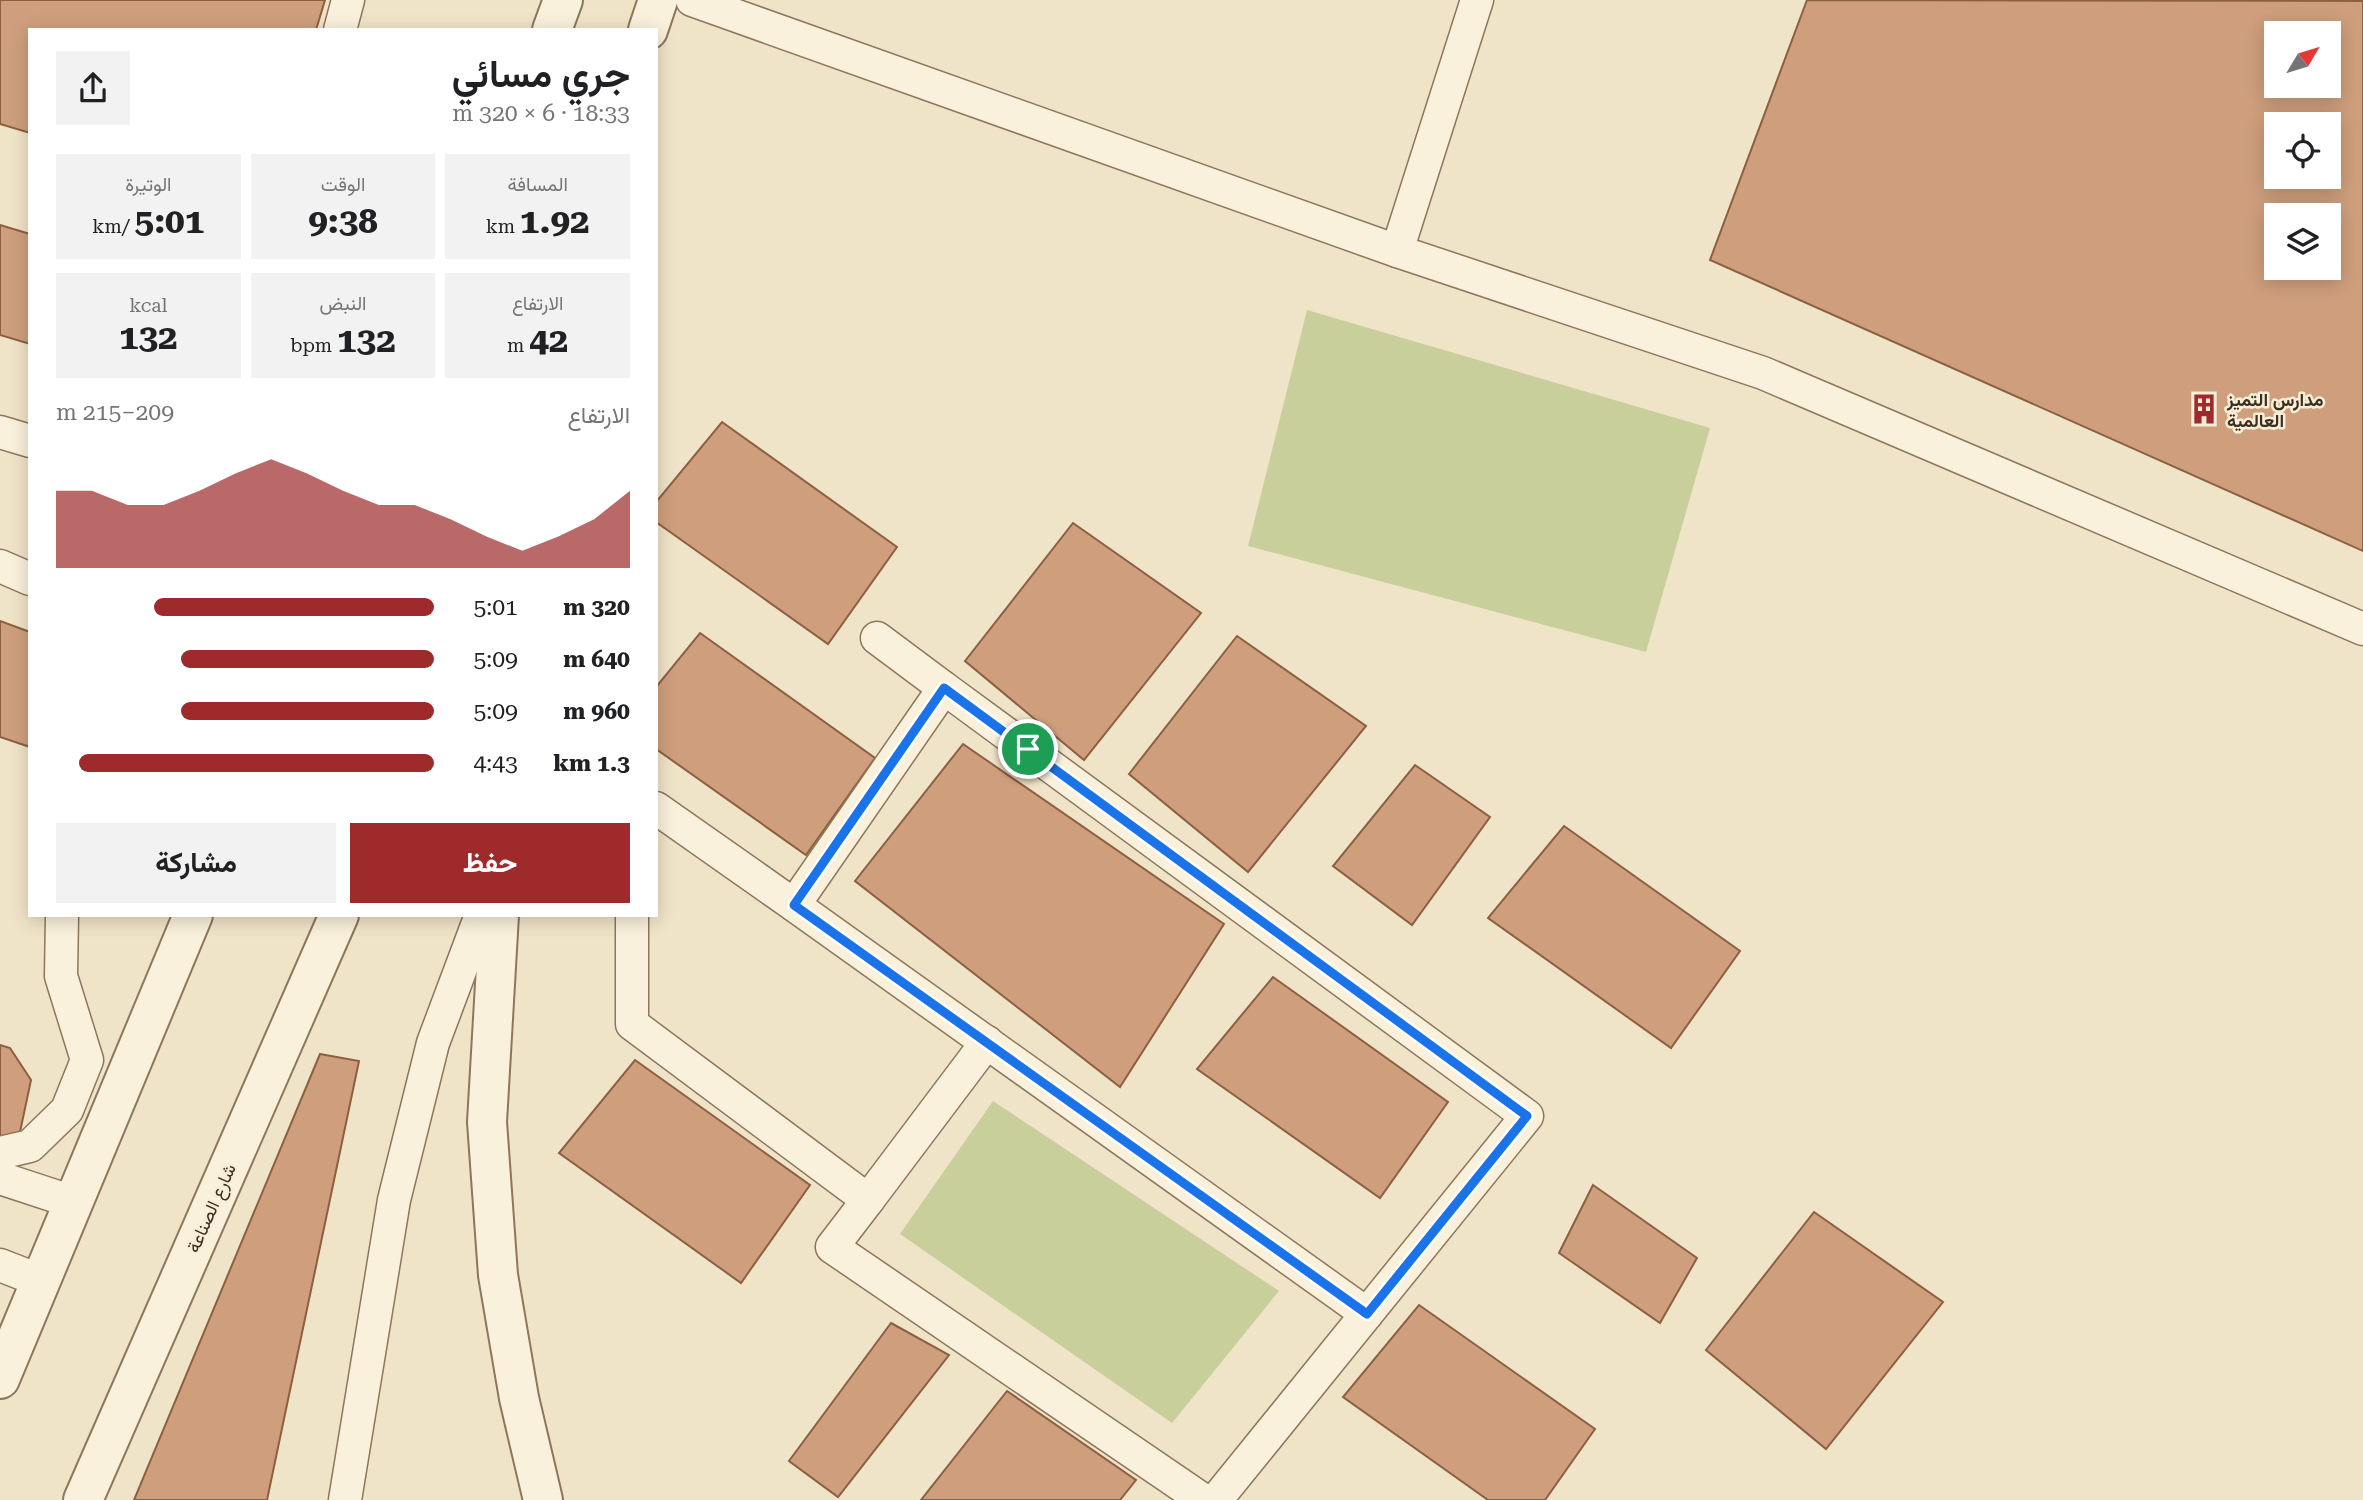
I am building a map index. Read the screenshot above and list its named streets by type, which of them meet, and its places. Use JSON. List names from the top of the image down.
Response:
{
  "streets": {
    "street": ["شارع الصناعة"]
  },
  "places": {
    "building": ["مدارس التميز العالمية"]
  },
  "north": "top right",
  "page": {
    "heading": ["جري مسائي", "18:33 · 6 × 320 m"],
    "stats": [
      ["المسافة", "1.92 km"],
      ["الوقت", "9:38"],
      ["الوتيرة", "5:01 /km"],
      ["الارتفاع", "42 m"],
      ["النبض", "132 bpm"],
      ["kcal", "132"]
    ],
    "chart": ["الارتفاع", "209–215 m"],
    "list": [
      {
        "name": "320 m",
        "note": "5:01"
      },
      {
        "name": "640 m",
        "note": "5:09"
      },
      {
        "name": "960 m",
        "note": "5:09"
      },
      {
        "name": "1.3 km",
        "note": "4:43"
      }
    ],
    "buttons": ["حفظ", "مشاركة"]
  }
}
